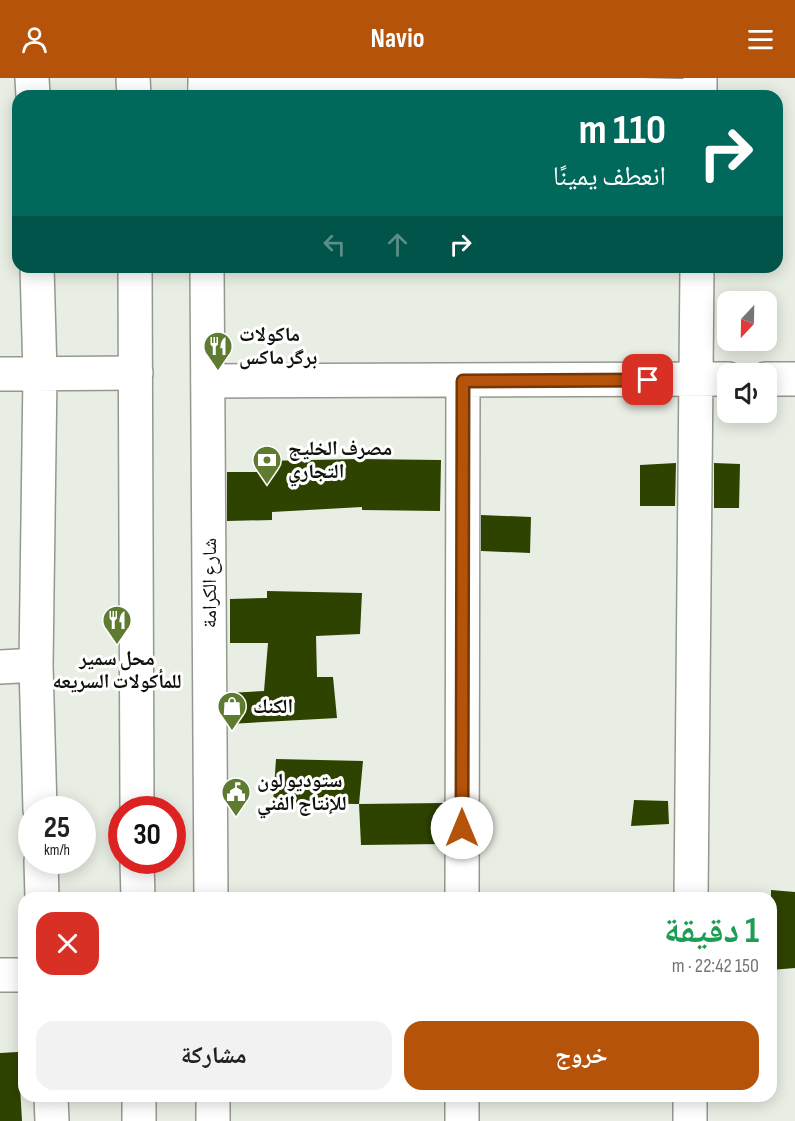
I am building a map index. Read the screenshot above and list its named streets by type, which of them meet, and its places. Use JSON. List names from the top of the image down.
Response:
{
  "streets": {
    "street": ["شارع الكرامة"]
  },
  "places": {
    "restaurant": ["ماكولات برگر ماكس", "محل سمير للمأكولات السريعه"],
    "bank": ["مصرف الخليج التجاري"],
    "shop": ["الكنك"],
    "public building": ["ستوديو لون للإنتاج الفني"]
  },
  "north": "bottom",
  "page": {
    "header": "Navio",
    "turn": ["110 m", "انعطف يمينًا"],
    "speed": "25 km/h",
    "limit": "30",
    "heading": ["1 دقيقة", "150 m · 22:42"],
    "buttons": ["خروج", "مشاركة"]
  }
}
